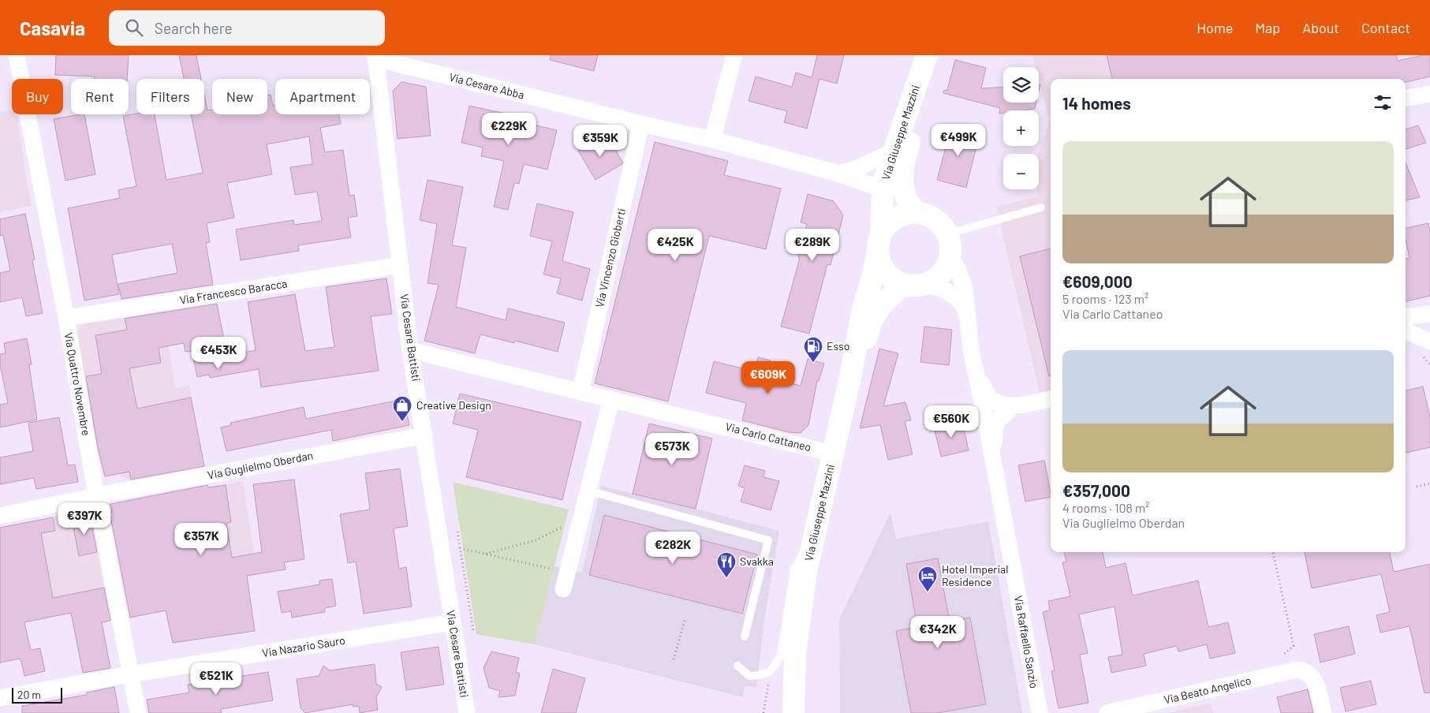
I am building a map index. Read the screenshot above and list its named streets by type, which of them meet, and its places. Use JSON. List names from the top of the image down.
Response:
{
  "streets": {
    "main road": ["Via Giuseppe Mazzini"],
    "street": [
      "Via Cesare Abba",
      "Via Vincenzo Gioberti",
      "Via Francesco Baracca",
      "Via Cesare Battisti",
      "Via Quattro Novembre",
      "Via Carlo Cattaneo",
      "Via Guglielmo Oberdan",
      "Via Raffaello Sanzio",
      "Via Nazario Sauro",
      "Via Beato Angelico"
    ]
  },
  "crossings": [
    ["Via Cesare Abba", "Via Giuseppe Mazzini"],
    ["Via Cesare Abba", "Via Vincenzo Gioberti"],
    ["Via Cesare Abba", "Via Cesare Battisti"],
    ["Via Giuseppe Mazzini", "Via Carlo Cattaneo"],
    ["Via Giuseppe Mazzini", "Via Raffaello Sanzio"],
    ["Via Vincenzo Gioberti", "Via Carlo Cattaneo"],
    ["Via Francesco Baracca", "Via Cesare Battisti"],
    ["Via Francesco Baracca", "Via Quattro Novembre"],
    ["Via Cesare Battisti", "Via Carlo Cattaneo"],
    ["Via Cesare Battisti", "Via Guglielmo Oberdan"],
    ["Via Cesare Battisti", "Via Nazario Sauro"],
    ["Via Quattro Novembre", "Via Guglielmo Oberdan"],
    ["Via Quattro Novembre", "Via Nazario Sauro"]
  ],
  "places": {
    "fuel station": ["Esso"],
    "shop": ["Creative Design"],
    "restaurant": ["Svakka"],
    "hotel": ["Hotel Imperial Residence"]
  },
  "scale_bar": "20 m",
  "page": {
    "header": "Casavia",
    "search": "Search here",
    "nav": [
      "Home",
      "Map",
      "About",
      "Contact"
    ],
    "map_buttons": ["+", "−"],
    "chip": [
      "Buy",
      "Rent",
      "Filters",
      "New",
      "Apartment"
    ],
    "heading": "14 homes",
    "price": [
      "€229K",
      "€499K",
      "€359K",
      "€425K",
      "€289K",
      "€453K",
      "€609K",
      "€560K",
      "€573K",
      "€397K",
      "€357K",
      "€282K",
      "€342K",
      "€521K"
    ],
    "list": [
      {
        "name": "€609,000",
        "note": "5 rooms · 123 m² · Via Carlo Cattaneo"
      },
      {
        "name": "€357,000",
        "note": "4 rooms · 108 m² · Via Guglielmo Oberdan"
      }
    ],
    "scale": "20 m"
  }
}
